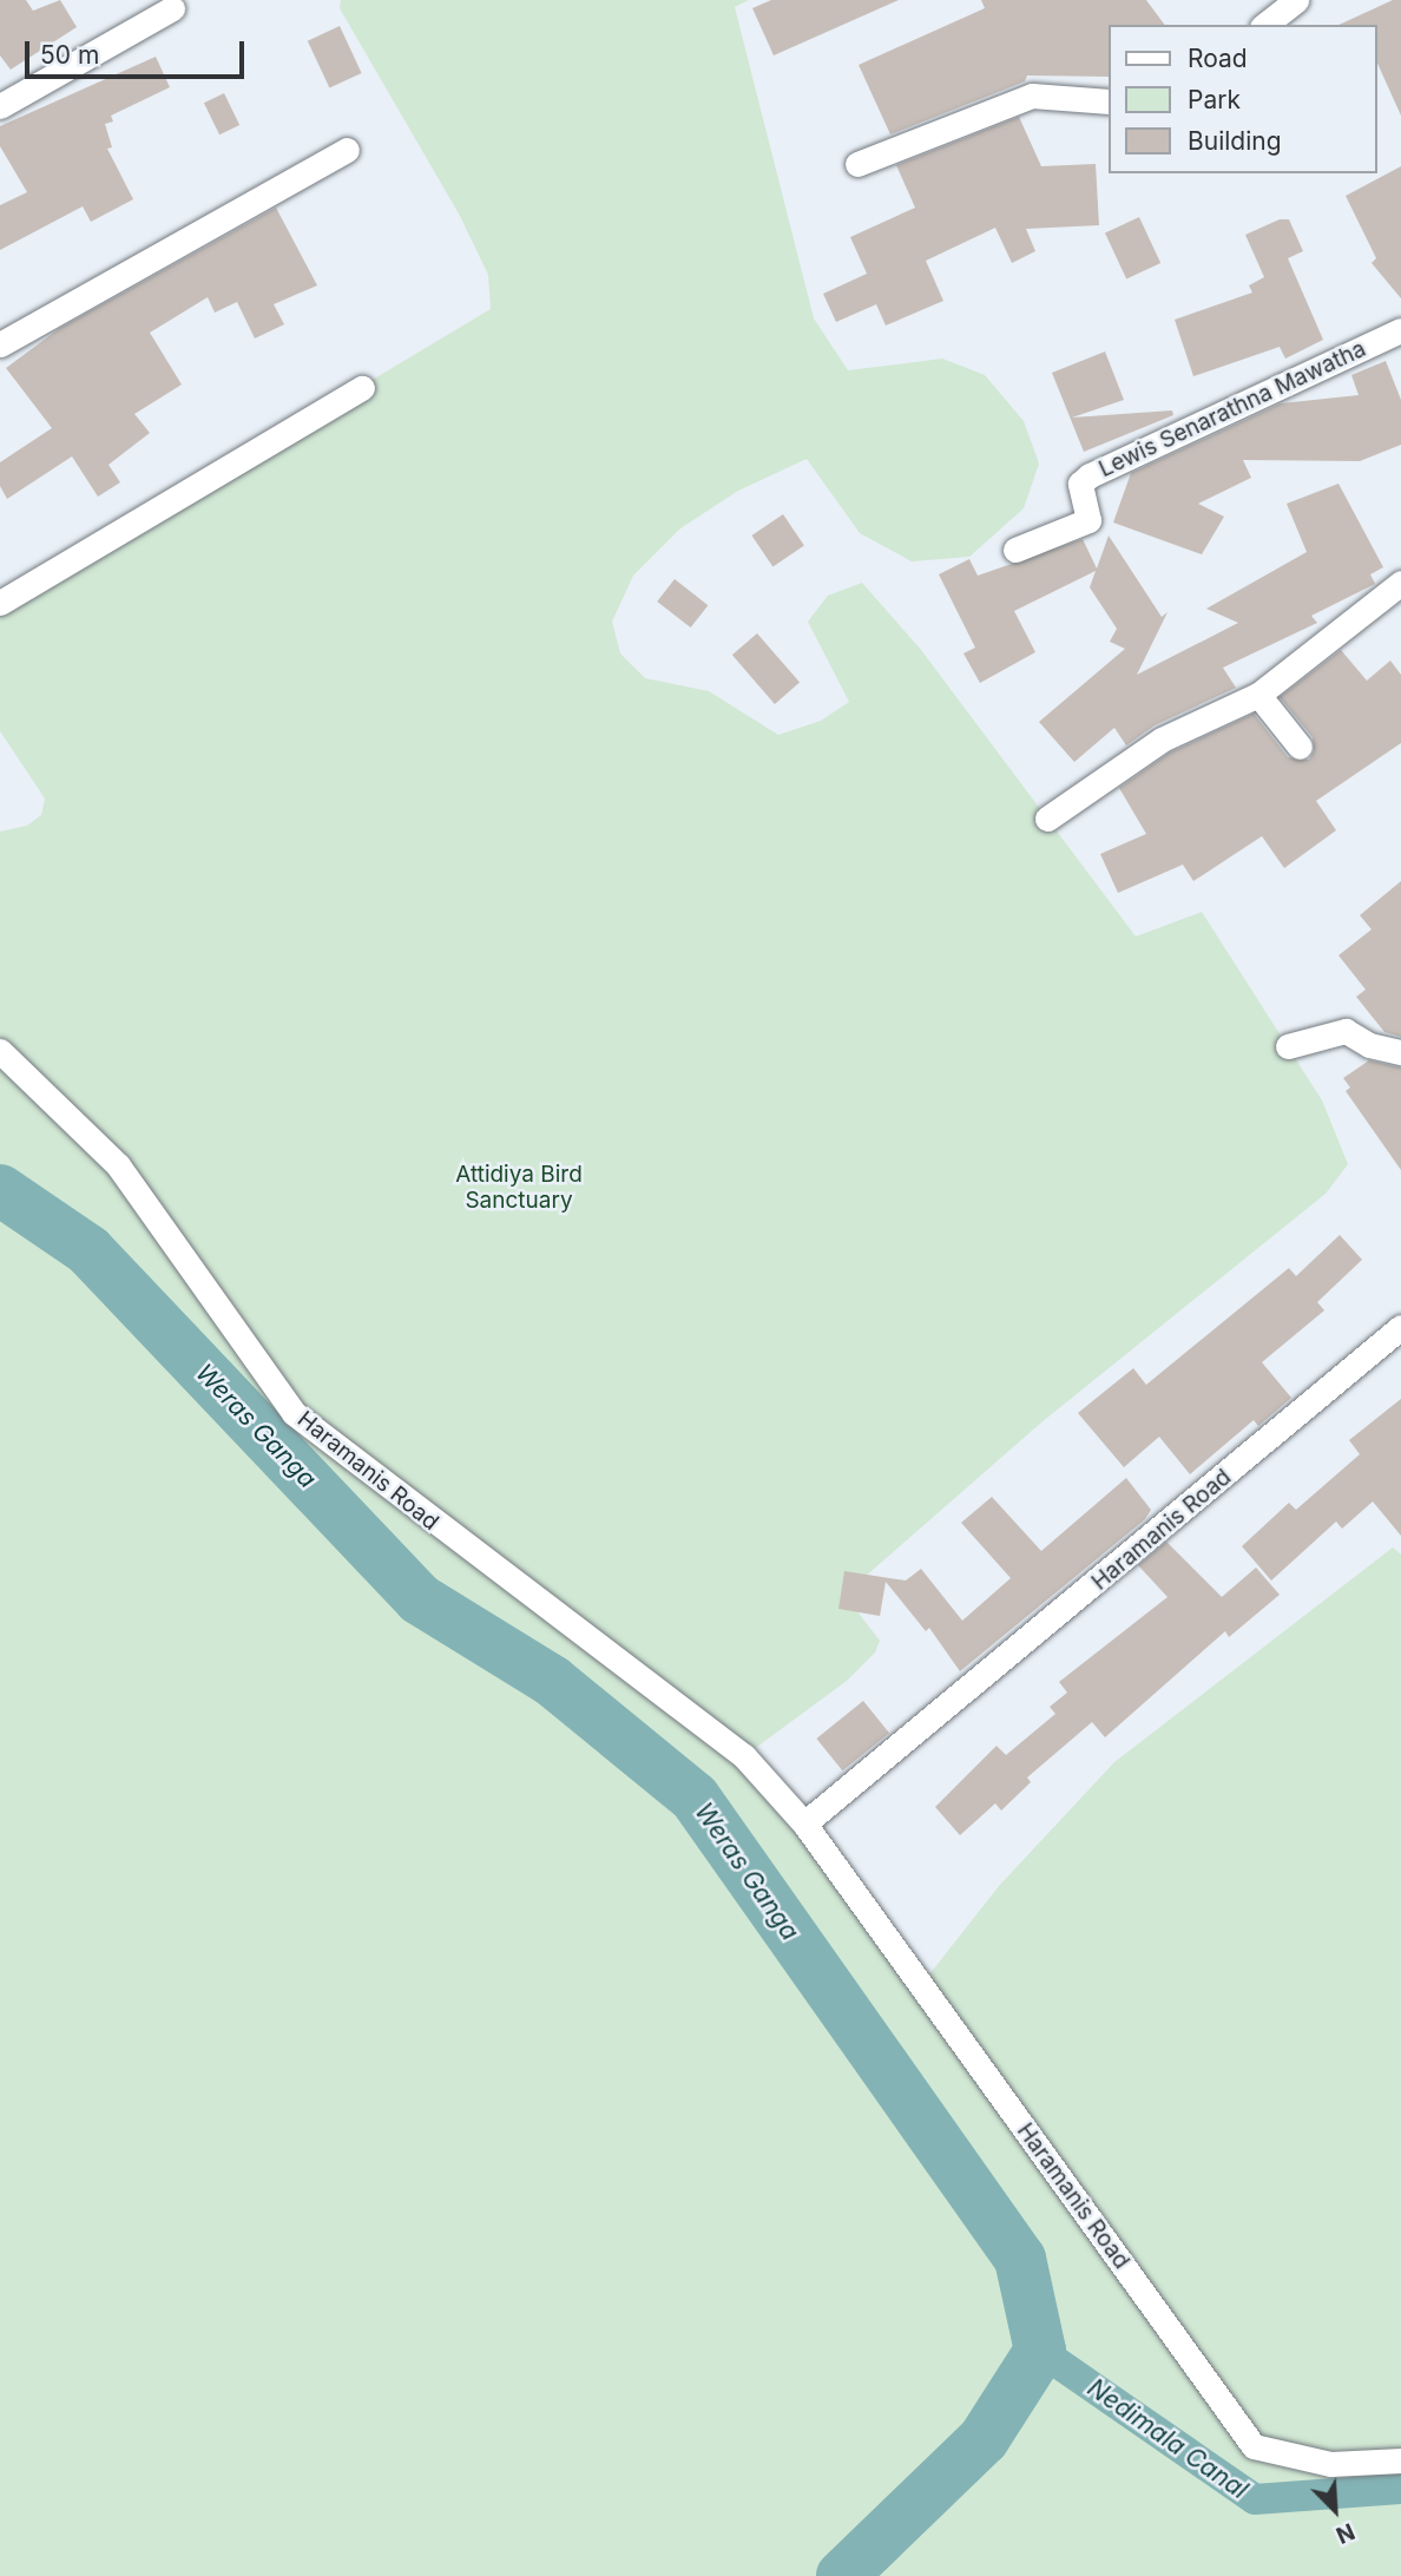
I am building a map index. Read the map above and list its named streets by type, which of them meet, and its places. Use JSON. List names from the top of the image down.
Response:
{
  "streets": {
    "street": ["Lewis Senarathna Mawatha", "Haramanis Road"]
  },
  "water": ["Weras Ganga", "Nedimala Canal"],
  "parks": ["Attidiya Bird Sanctuary"],
  "legend": ["Road", "Park", "Building"],
  "scale_bar": "50 m",
  "north": "bottom right"
}
